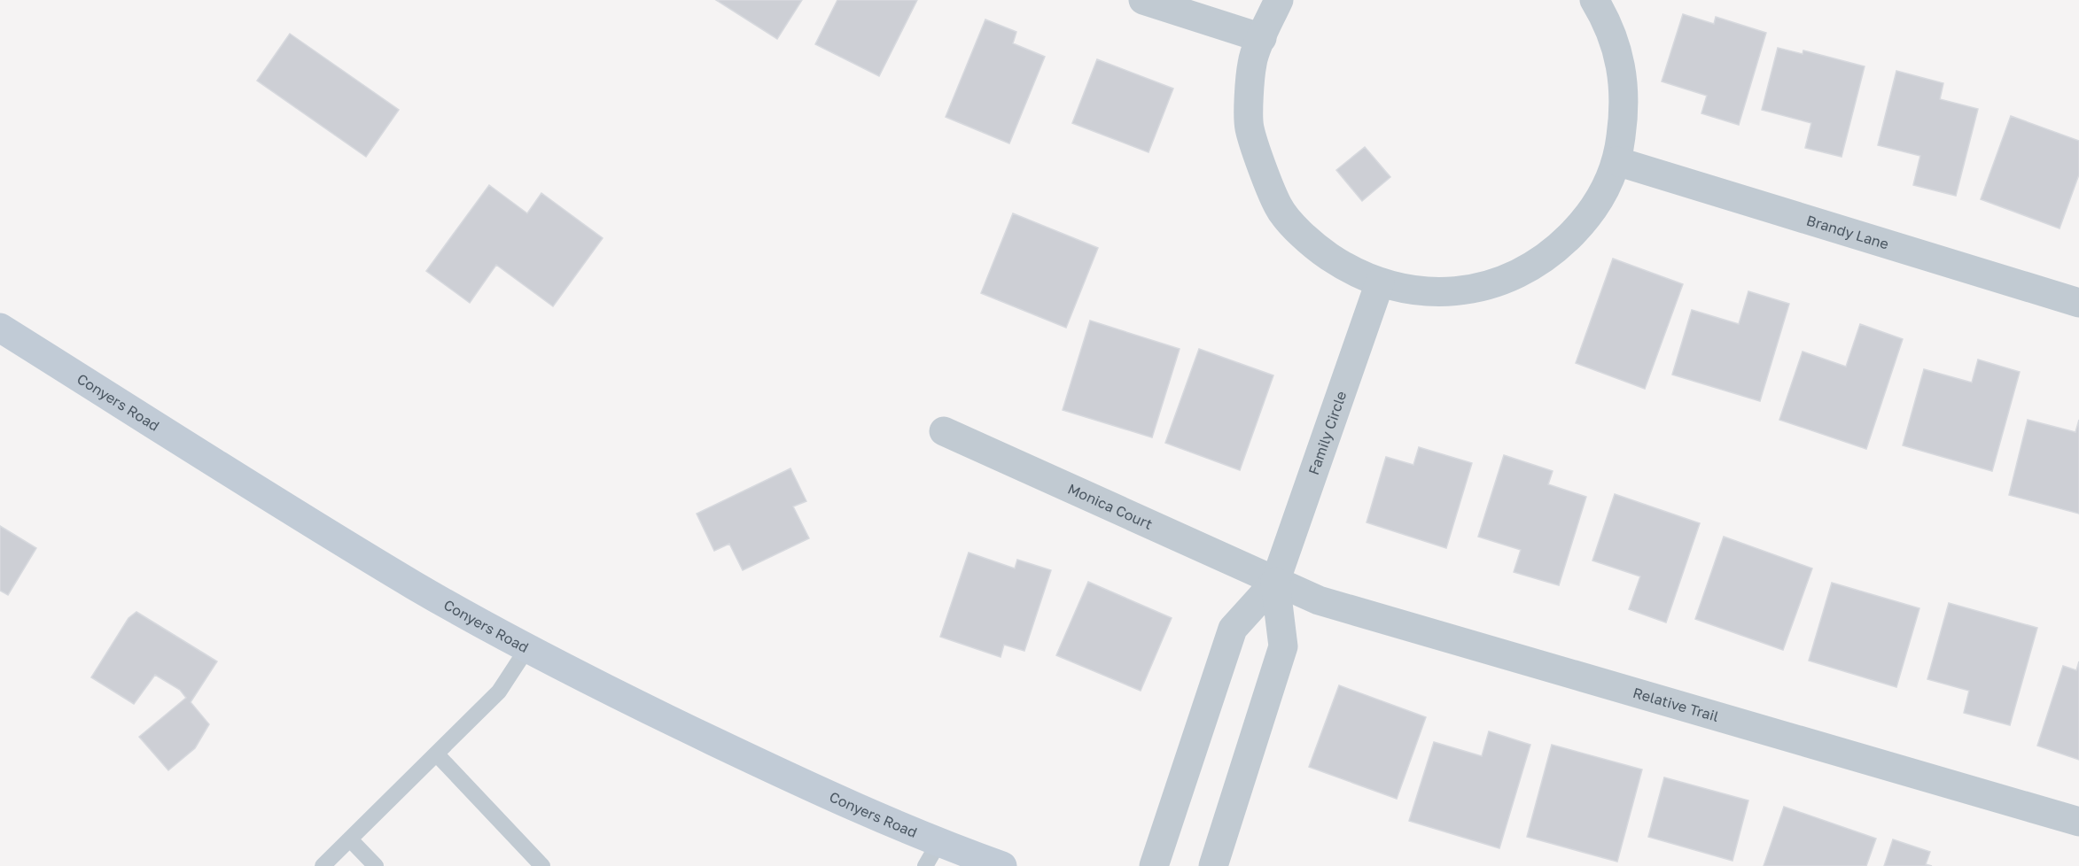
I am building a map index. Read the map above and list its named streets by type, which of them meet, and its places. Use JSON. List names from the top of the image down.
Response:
{
  "streets": {
    "main road": ["Conyers Road"],
    "street": [
      "Brandy Lane",
      "Family Circle",
      "Monica Court",
      "Relative Trail"
    ]
  },
  "crossings": [
    ["Family Circle", "Monica Court"],
    ["Family Circle", "Relative Trail"],
    ["Monica Court", "Relative Trail"]
  ]
}
